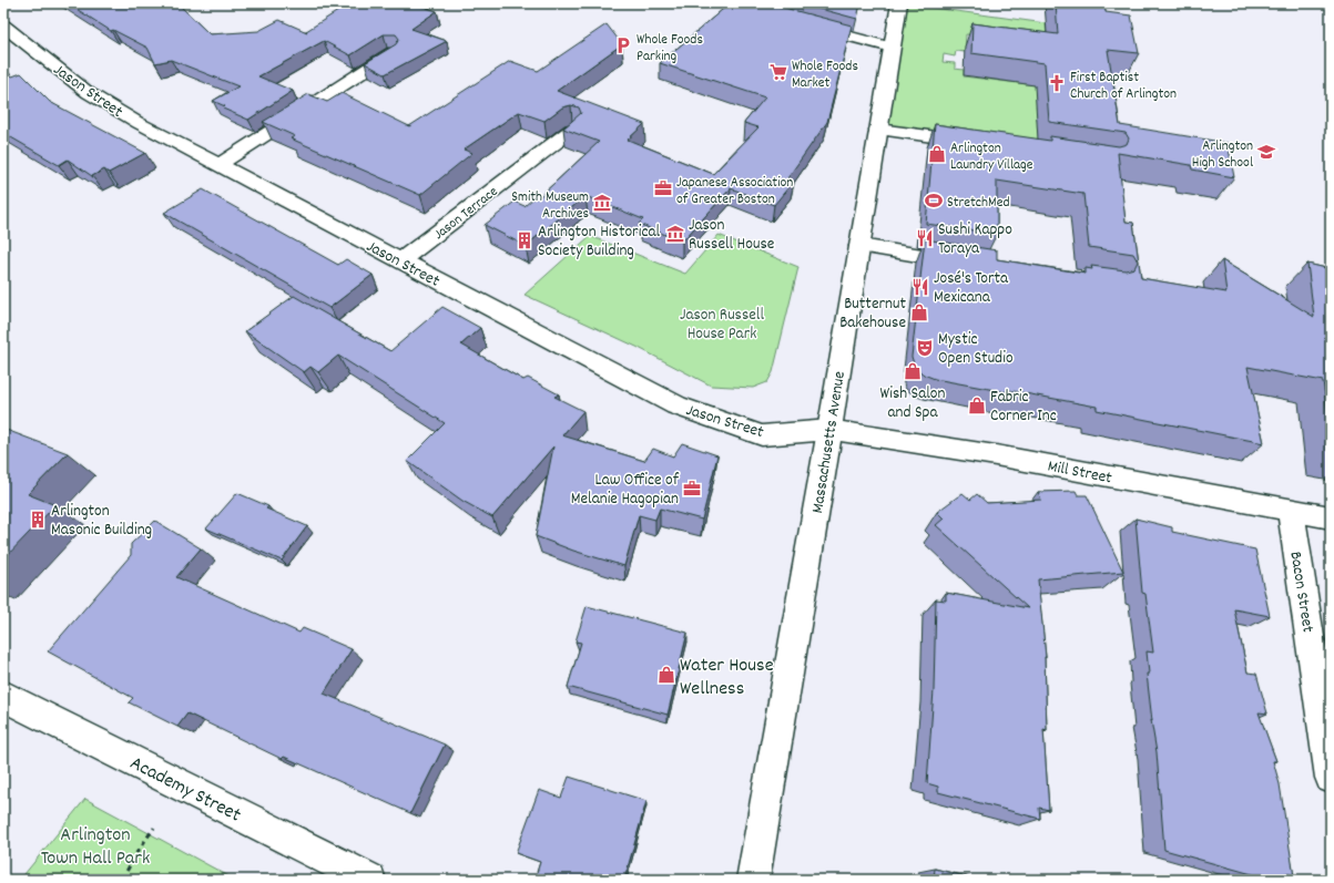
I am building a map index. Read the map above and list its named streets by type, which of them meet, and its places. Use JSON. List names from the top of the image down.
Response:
{
  "streets": {
    "street": [
      "Jason Street",
      "Jason Terrace",
      "Massachusetts Avenue",
      "Mill Street",
      "Bacon Street",
      "Academy Street"
    ]
  },
  "crossings": [
    ["Jason Street", "Jason Terrace"],
    ["Jason Street", "Massachusetts Avenue"],
    ["Jason Street", "Mill Street"],
    ["Massachusetts Avenue", "Mill Street"],
    ["Mill Street", "Bacon Street"]
  ],
  "parks": ["Jason Russell House Park", "Arlington Town Hall Park"],
  "places": {
    "parking": ["Whole Foods Parking"],
    "supermarket": ["Whole Foods Market"],
    "church": ["First Baptist Church of Arlington"],
    "school or university": ["Arlington High School"],
    "shop": [
      "Arlington Laundry Village",
      "Butternut Bakehouse",
      "Wish Salon and Spa",
      "Fabric Corner Inc",
      "Water House Wellness"
    ],
    "office": ["Japanese Association of Greater Boston", "Law Office of Melanie Hagopian"],
    "sports": ["StretchMed"],
    "museum": ["Smith Museum Archives", "Jason Russell House"],
    "restaurant": ["Sushi Kappo Toraya", "José's Torta Mexicana"],
    "building": ["Arlington Historical Society Building", "Arlington Masonic Building"],
    "theatre": ["Mystic Open Studio"]
  }
}
